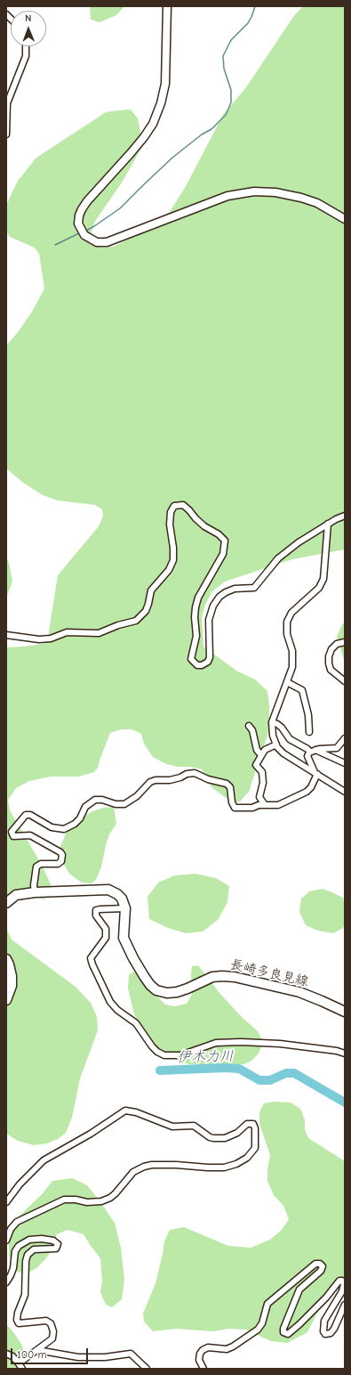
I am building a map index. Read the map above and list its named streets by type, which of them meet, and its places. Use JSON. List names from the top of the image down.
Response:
{
  "streets": {
    "main road": ["長崎多良見線"]
  },
  "water": ["伊木力川"],
  "scale_bar": "100 m",
  "north": "top"
}
